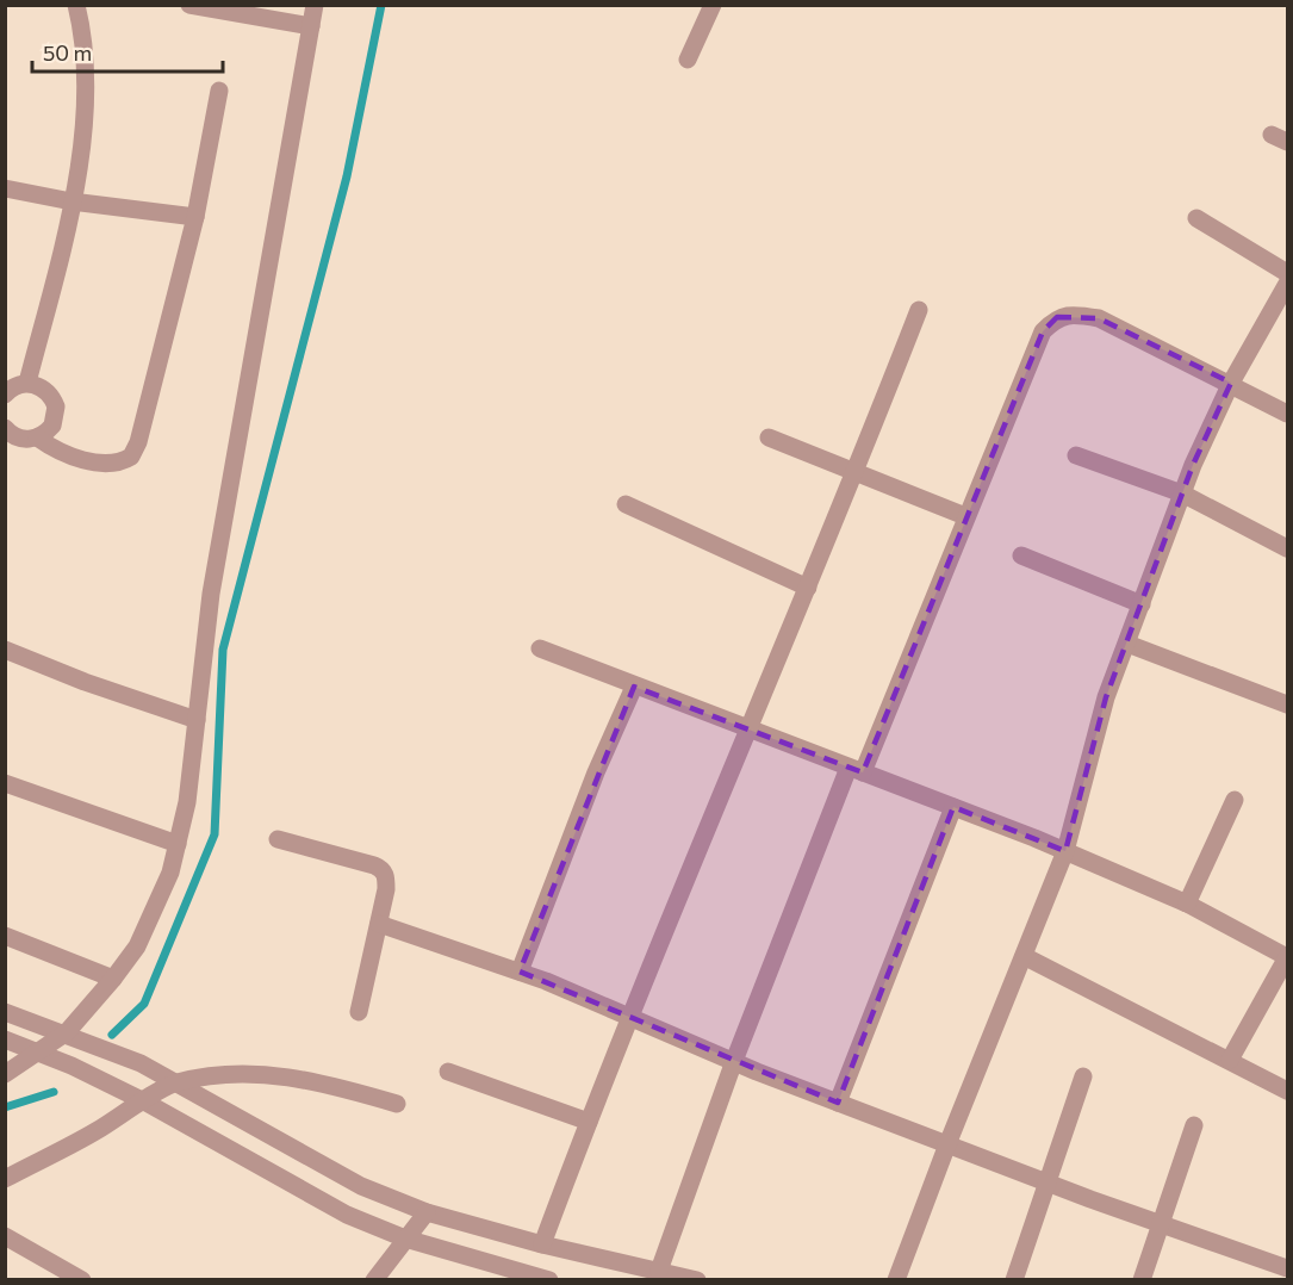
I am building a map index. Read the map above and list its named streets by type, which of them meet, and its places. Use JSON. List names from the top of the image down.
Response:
{
  "scale_bar": "50 m"
}
